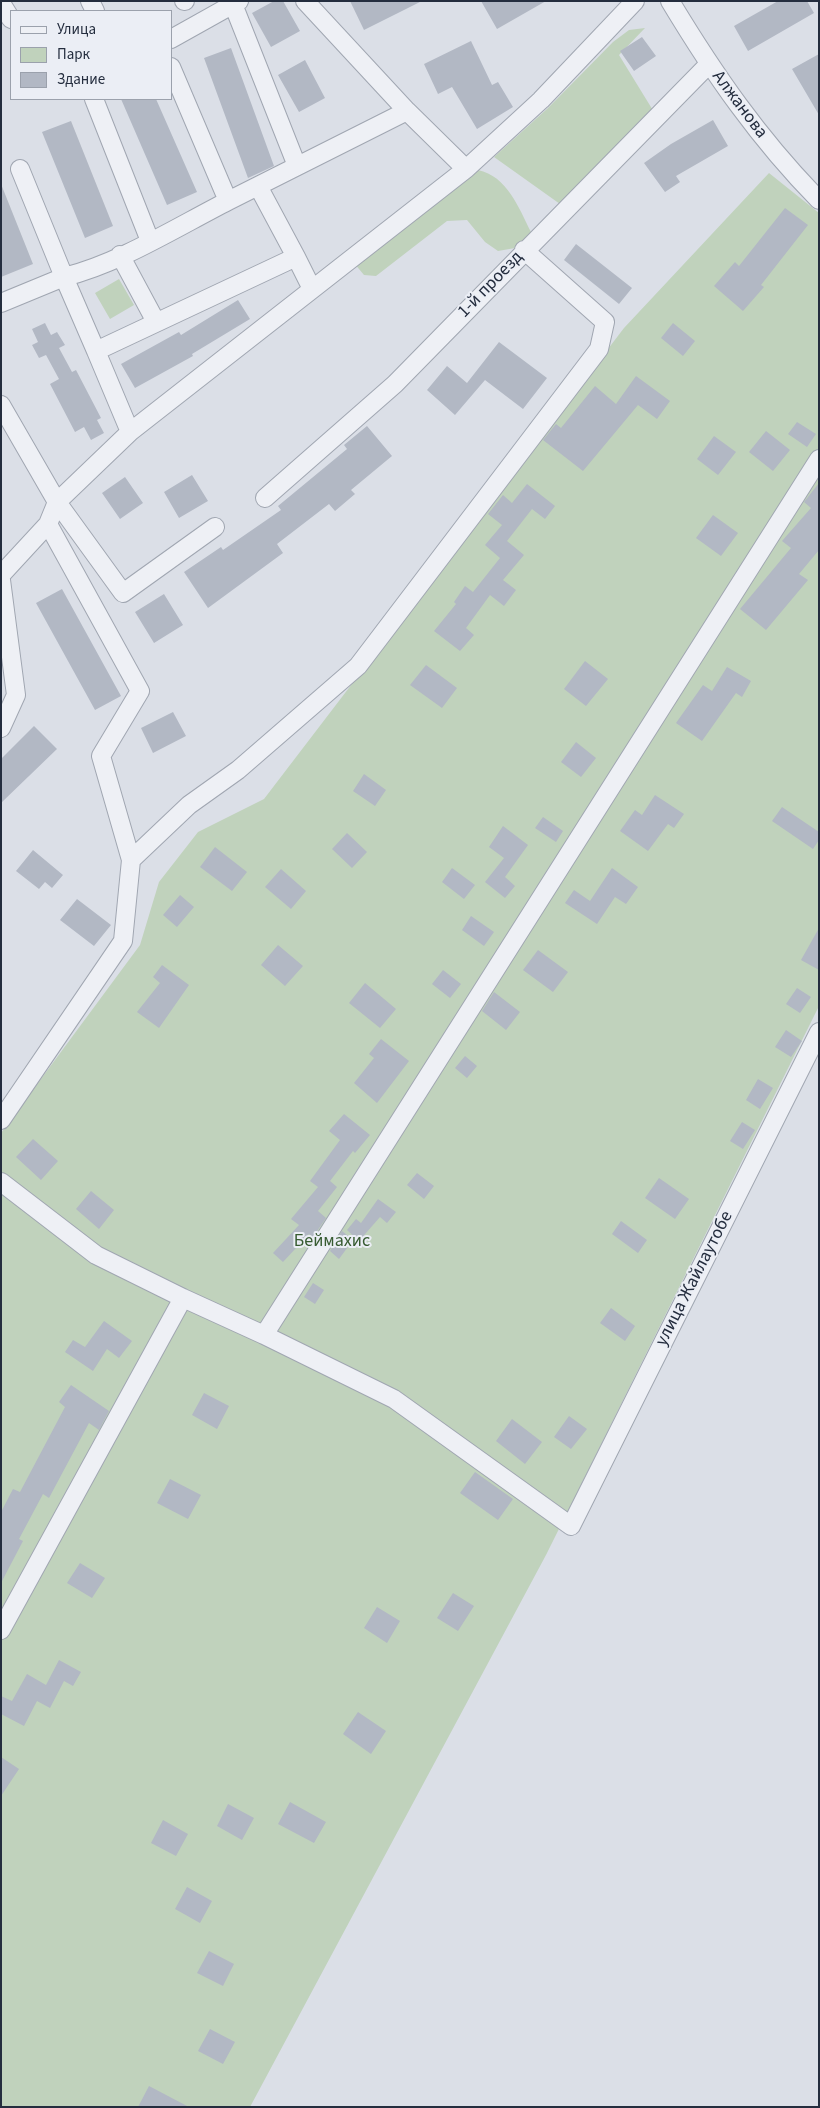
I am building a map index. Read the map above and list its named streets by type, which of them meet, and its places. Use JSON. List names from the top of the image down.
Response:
{
  "streets": {
    "street": ["Алжанова", "1-й проезд", "улица Жайлаутобе"]
  },
  "crossings": [
    ["Алжанова", "1-й проезд"]
  ],
  "parks": ["Беймахис"],
  "legend": ["Улица", "Парк", "Здание"]
}
